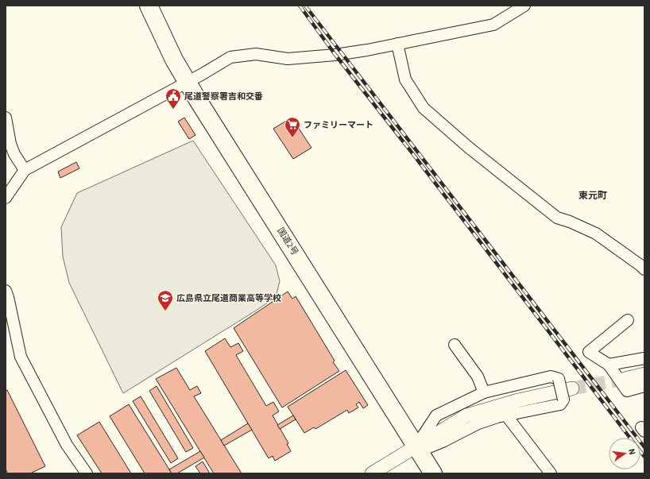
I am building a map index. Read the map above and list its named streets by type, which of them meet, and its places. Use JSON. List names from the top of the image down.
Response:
{
  "streets": {
    "highway": ["国道2号"]
  },
  "districts": ["東元町"],
  "places": {
    "public building": ["尾道警察署吉和交番"],
    "supermarket": ["ファミリーマート"],
    "school or university": ["広島県立尾道商業高等学校"]
  },
  "north": "right"
}
